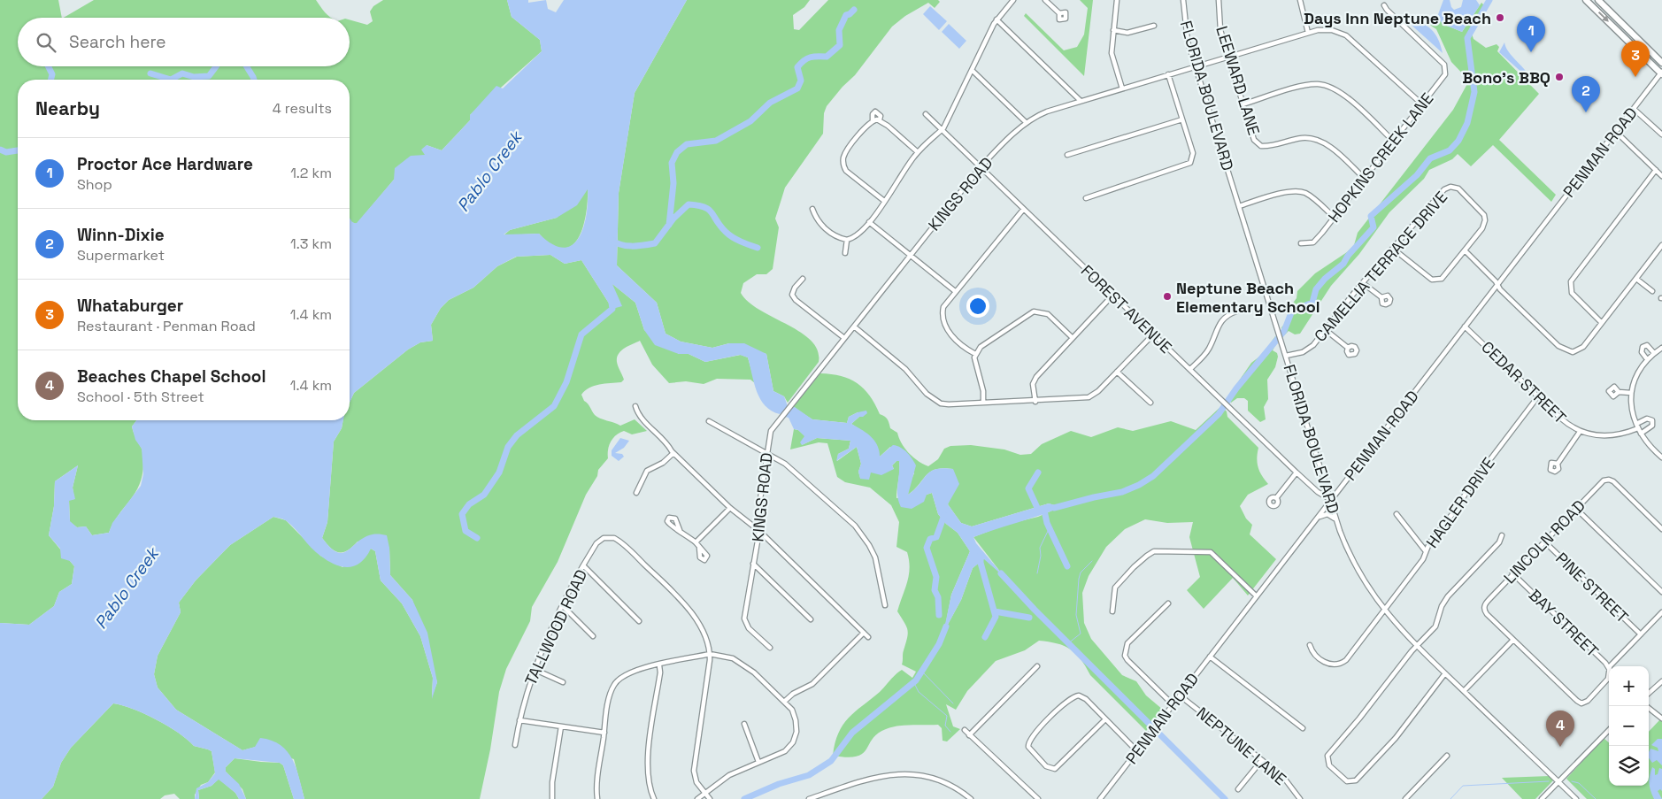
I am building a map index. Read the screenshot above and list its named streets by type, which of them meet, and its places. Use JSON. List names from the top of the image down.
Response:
{
  "streets": {
    "street": [
      "LEEWARD LANE",
      "FLORIDA BOULEVARD",
      "PENMAN ROAD",
      "HOPKINS CREEK LANE",
      "KINGS ROAD",
      "CAMELLIA TERRACE DRIVE",
      "FOREST AVENUE",
      "CEDAR STREET",
      "HAGLER DRIVE",
      "LINCOLN ROAD",
      "PINE STREET",
      "BAY STREET",
      "TALLWOOD ROAD",
      "NEPTUNE LANE"
    ]
  },
  "crossings": [
    ["LEEWARD LANE", "HOPKINS CREEK LANE"],
    ["LEEWARD LANE", "KINGS ROAD"],
    ["FLORIDA BOULEVARD", "PENMAN ROAD"],
    ["FLORIDA BOULEVARD", "KINGS ROAD"],
    ["FLORIDA BOULEVARD", "CAMELLIA TERRACE DRIVE"],
    ["FLORIDA BOULEVARD", "FOREST AVENUE"],
    ["FLORIDA BOULEVARD", "HAGLER DRIVE"],
    ["PENMAN ROAD", "FOREST AVENUE"],
    ["PENMAN ROAD", "CEDAR STREET"],
    ["PENMAN ROAD", "NEPTUNE LANE"],
    ["HOPKINS CREEK LANE", "KINGS ROAD"],
    ["KINGS ROAD", "FOREST AVENUE"],
    ["CEDAR STREET", "HAGLER DRIVE"],
    ["LINCOLN ROAD", "PINE STREET"],
    ["LINCOLN ROAD", "BAY STREET"]
  ],
  "water": ["Pablo Creek"],
  "places": ["Days Inn Neptune Beach", "Bono's BBQ", "Neptune Beach Elementary School"],
  "page": {
    "pins": [
      "1",
      "3",
      "2",
      "4"
    ],
    "search": "Search here",
    "heading": ["Nearby", "4 results"],
    "list": [
      {
        "mark": "1",
        "name": "Proctor Ace Hardware",
        "note": "Shop",
        "value": "1.2 km"
      },
      {
        "mark": "2",
        "name": "Winn-Dixie",
        "note": "Supermarket",
        "value": "1.3 km"
      },
      {
        "mark": "3",
        "name": "Whataburger",
        "note": "Restaurant · Penman Road",
        "value": "1.4 km"
      },
      {
        "mark": "4",
        "name": "Beaches Chapel School",
        "note": "School · 5th Street",
        "value": "1.4 km"
      }
    ],
    "map_buttons": ["+", "−"]
  }
}
